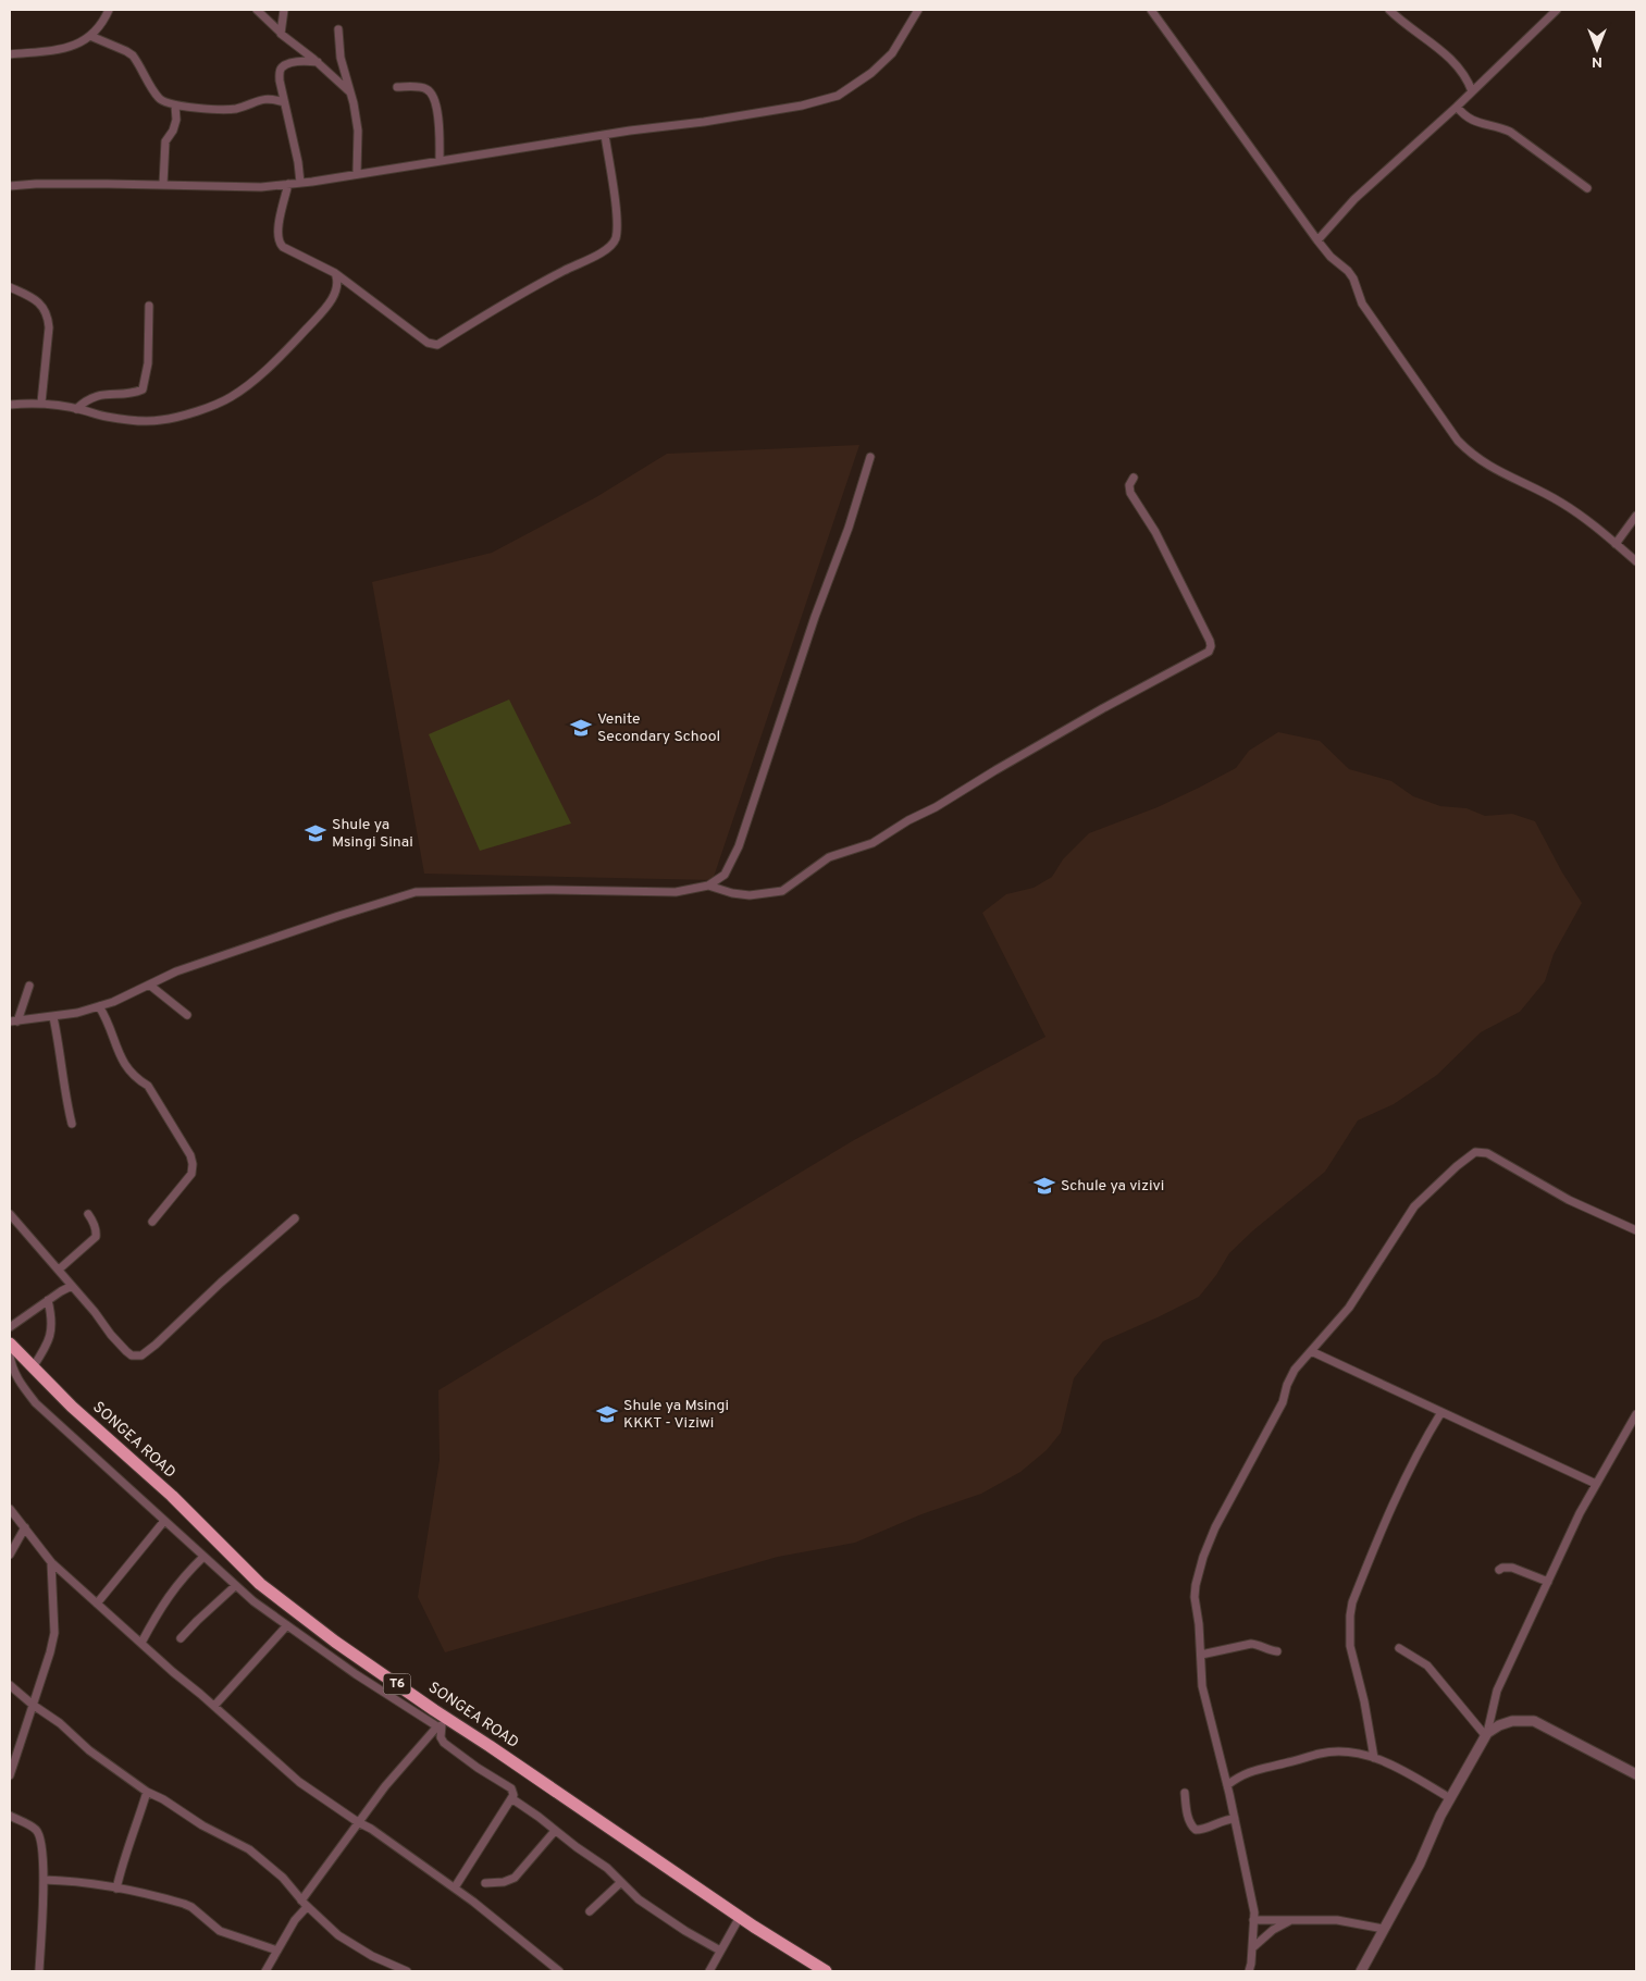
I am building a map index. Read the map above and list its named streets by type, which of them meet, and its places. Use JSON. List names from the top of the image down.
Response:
{
  "streets": {
    "highway": ["SONGEA ROAD", "T6"]
  },
  "places": {
    "school or university": [
      "Venite Secondary School",
      "Shule ya Msingi Sinai",
      "Schule ya vizivi",
      "Shule ya Msingi KKKT - Viziwi"
    ]
  },
  "north": "bottom"
}
